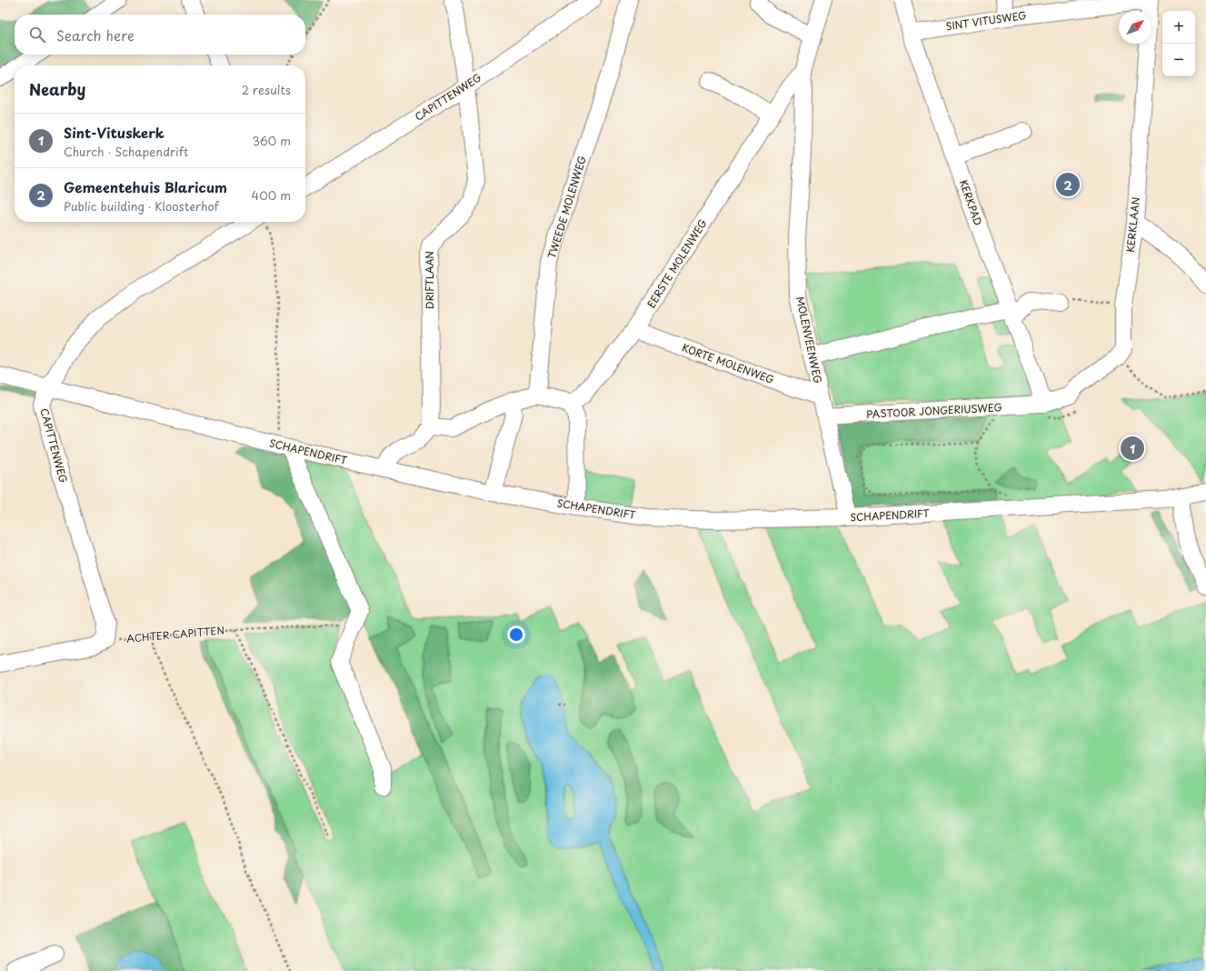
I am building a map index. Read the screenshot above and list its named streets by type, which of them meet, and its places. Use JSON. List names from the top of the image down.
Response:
{
  "streets": {
    "street": [
      "SINT VITUSWEG",
      "CAPITTENWEG",
      "KERKPAD",
      "TWEEDE MOLENWEG",
      "KERKLAAN",
      "EERSTE MOLENWEG",
      "DRIFTLAAN",
      "MOLENVEENWEG",
      "KORTE MOLENWEG",
      "PASTOOR JONGERIUSWEG",
      "SCHAPENDRIFT"
    ],
    "path": ["ACHTER CAPITTEN"]
  },
  "crossings": [
    ["SINT VITUSWEG", "KERKPAD"],
    ["SINT VITUSWEG", "KERKLAAN"],
    ["CAPITTENWEG", "DRIFTLAAN"],
    ["CAPITTENWEG", "SCHAPENDRIFT"],
    ["CAPITTENWEG", "ACHTER CAPITTEN"],
    ["KERKPAD", "PASTOOR JONGERIUSWEG"],
    ["EERSTE MOLENWEG", "MOLENVEENWEG"],
    ["EERSTE MOLENWEG", "KORTE MOLENWEG"],
    ["MOLENVEENWEG", "KORTE MOLENWEG"],
    ["MOLENVEENWEG", "PASTOOR JONGERIUSWEG"],
    ["MOLENVEENWEG", "SCHAPENDRIFT"]
  ],
  "north": "top right",
  "page": {
    "map_buttons": ["+", "−"],
    "search": "Search here",
    "heading": ["Nearby", "2 results"],
    "list": [
      {
        "mark": "1",
        "name": "Sint-Vituskerk",
        "note": "Church · Schapendrift",
        "value": "360 m"
      },
      {
        "mark": "2",
        "name": "Gemeentehuis Blaricum",
        "note": "Public building · Kloosterhof",
        "value": "400 m"
      }
    ],
    "pins": ["2", "1"]
  }
}
